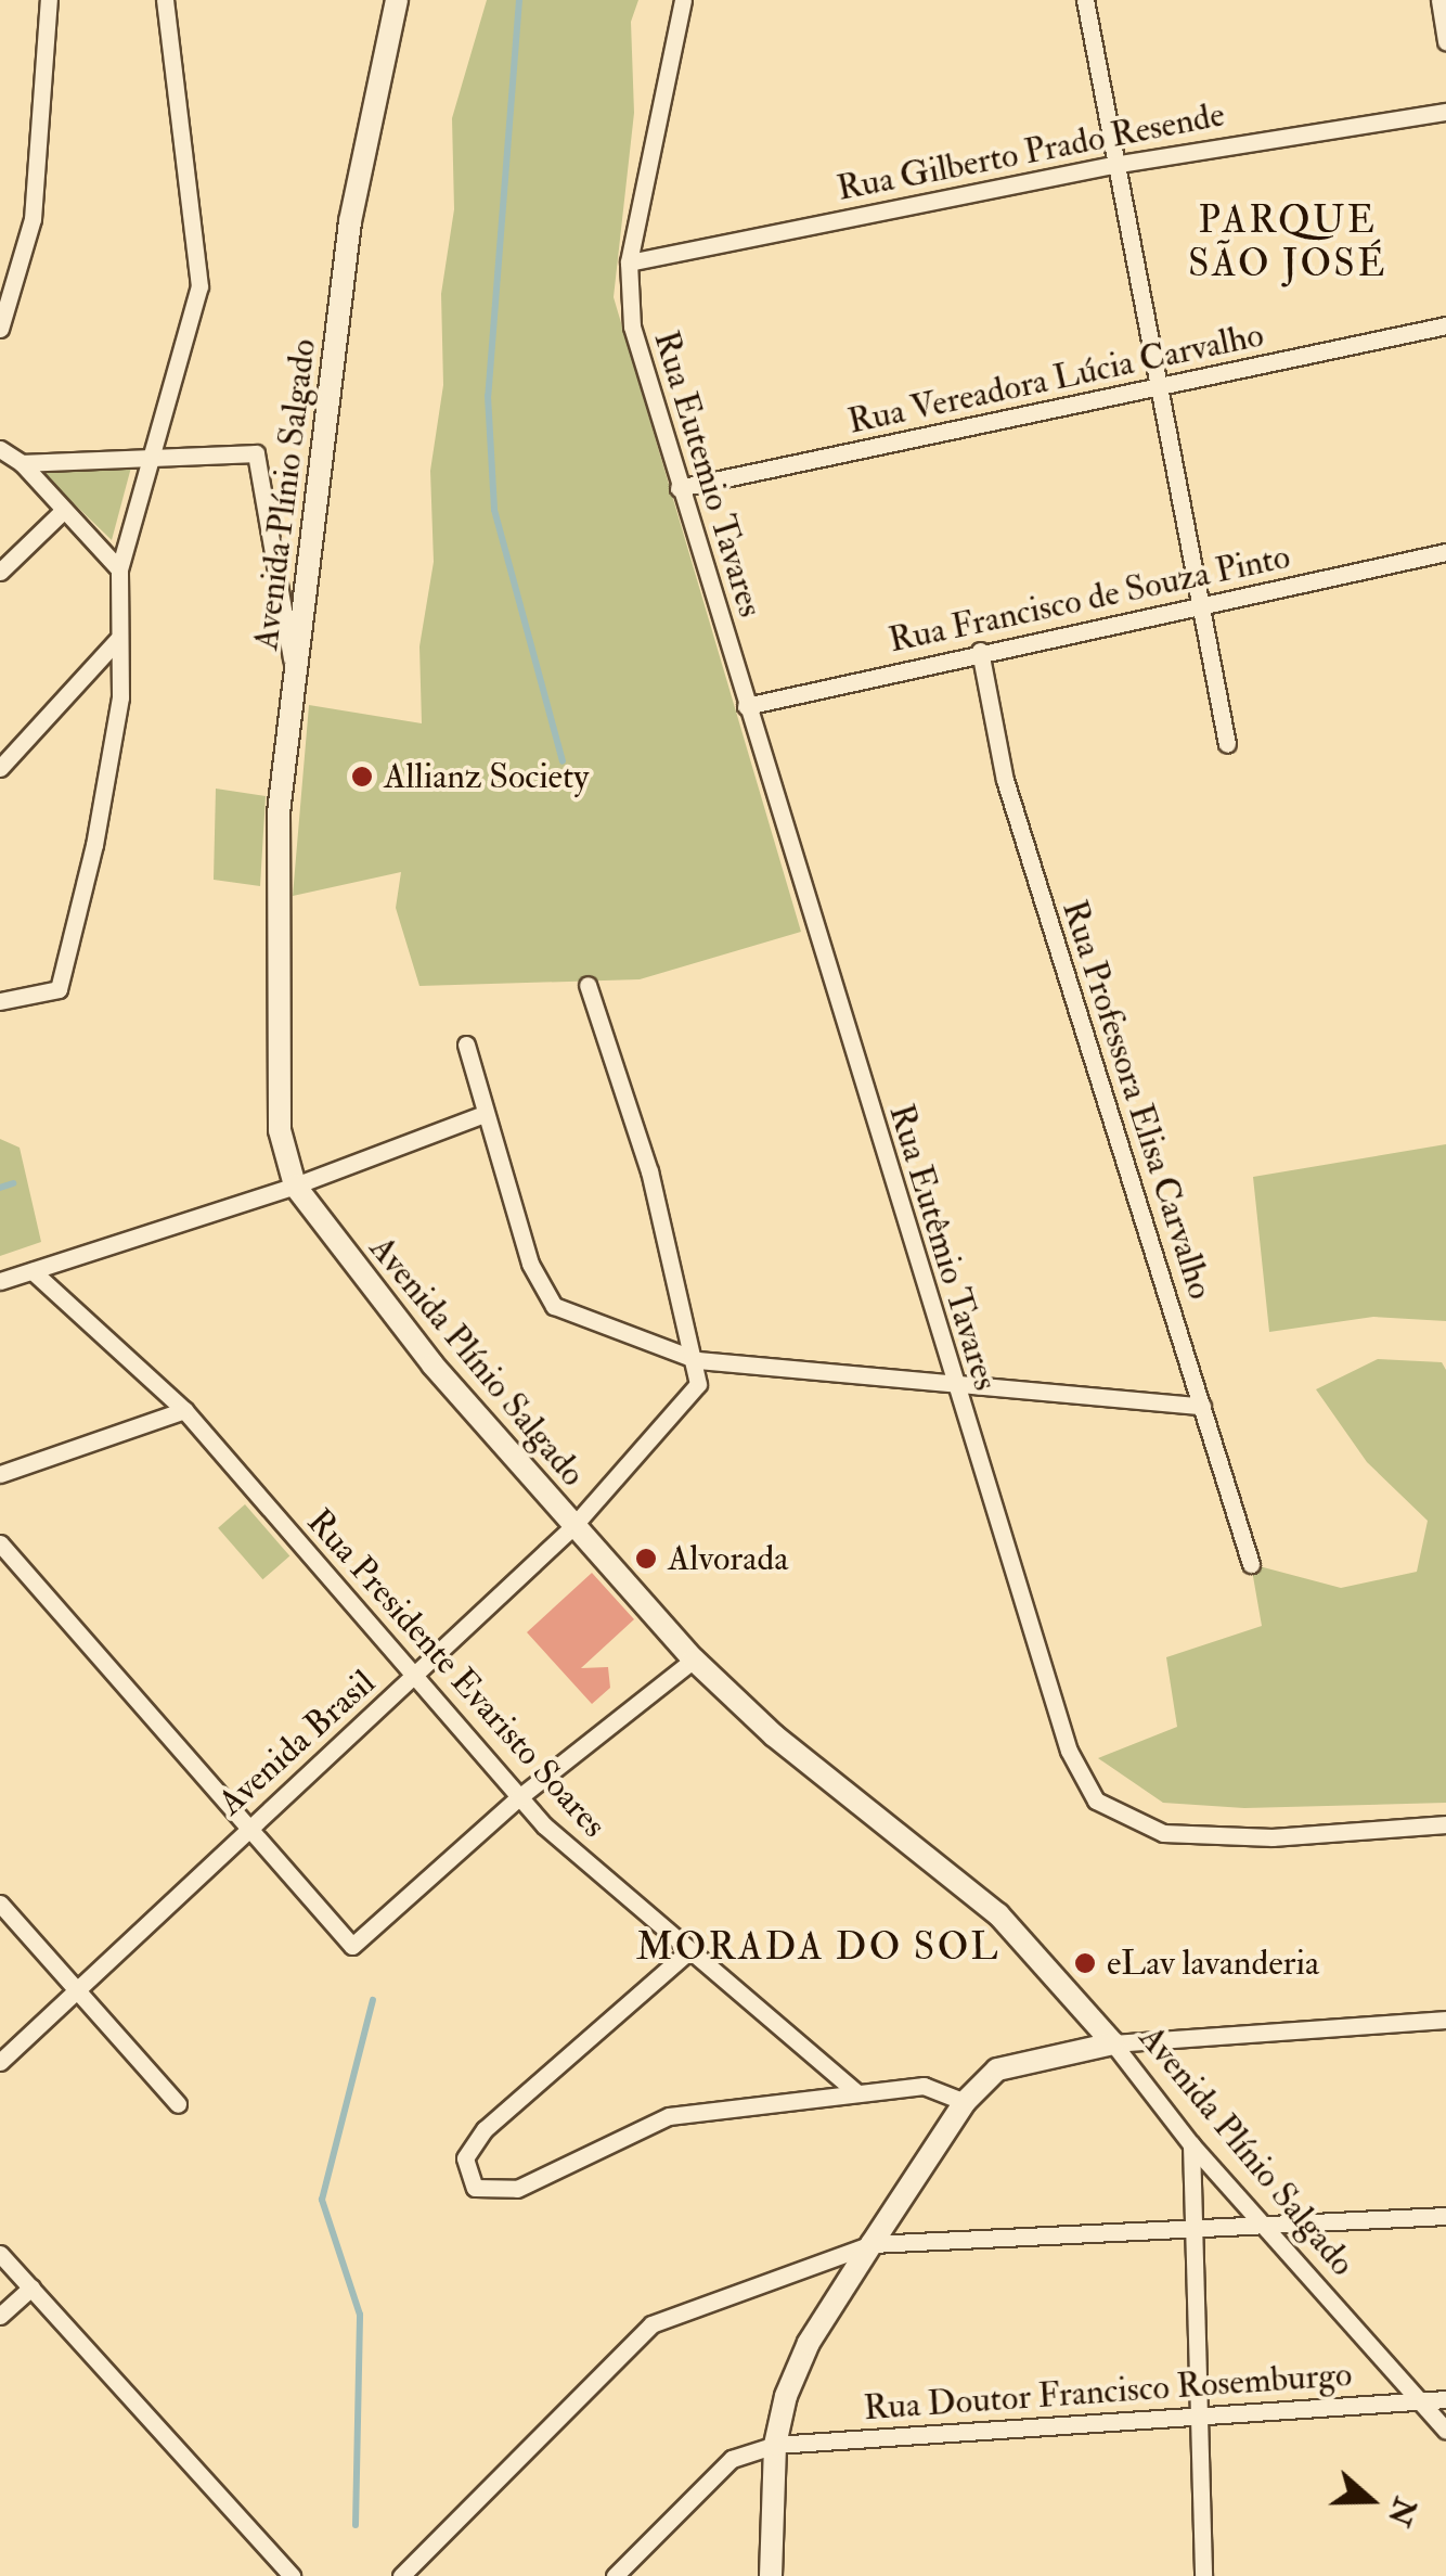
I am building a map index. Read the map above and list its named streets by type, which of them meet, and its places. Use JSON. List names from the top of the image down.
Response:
{
  "streets": {
    "street": [
      "Rua Gilberto Prado Resende",
      "Rua Vereadora Lúcia Carvalho",
      "Rua Eutemio Tavares",
      "Avenida Plínio Salgado",
      "Rua Francisco de Souza Pinto",
      "Rua Professora Elisa Carvalho",
      "Rua Eutêmio Tavares",
      "Rua Presidente Evaristo Soares",
      "Avenida Brasil",
      "Rua Doutor Francisco Rosemburgo"
    ]
  },
  "crossings": [
    ["Rua Gilberto Prado Resende", "Rua Eutemio Tavares"],
    ["Rua Vereadora Lúcia Carvalho", "Rua Eutemio Tavares"],
    ["Rua Eutemio Tavares", "Rua Francisco de Souza Pinto"],
    ["Rua Eutemio Tavares", "Rua Eutêmio Tavares"],
    ["Avenida Plínio Salgado", "Avenida Brasil"],
    ["Avenida Plínio Salgado", "Rua Doutor Francisco Rosemburgo"],
    ["Rua Francisco de Souza Pinto", "Rua Professora Elisa Carvalho"],
    ["Rua Francisco de Souza Pinto", "Rua Eutêmio Tavares"],
    ["Rua Presidente Evaristo Soares", "Avenida Brasil"]
  ],
  "districts": ["PARQUE SÃO JOSÉ", "MORADA DO SOL"],
  "places": ["Allianz Society", "Alvorada", "eLav lavanderia"],
  "north": "right"
}
